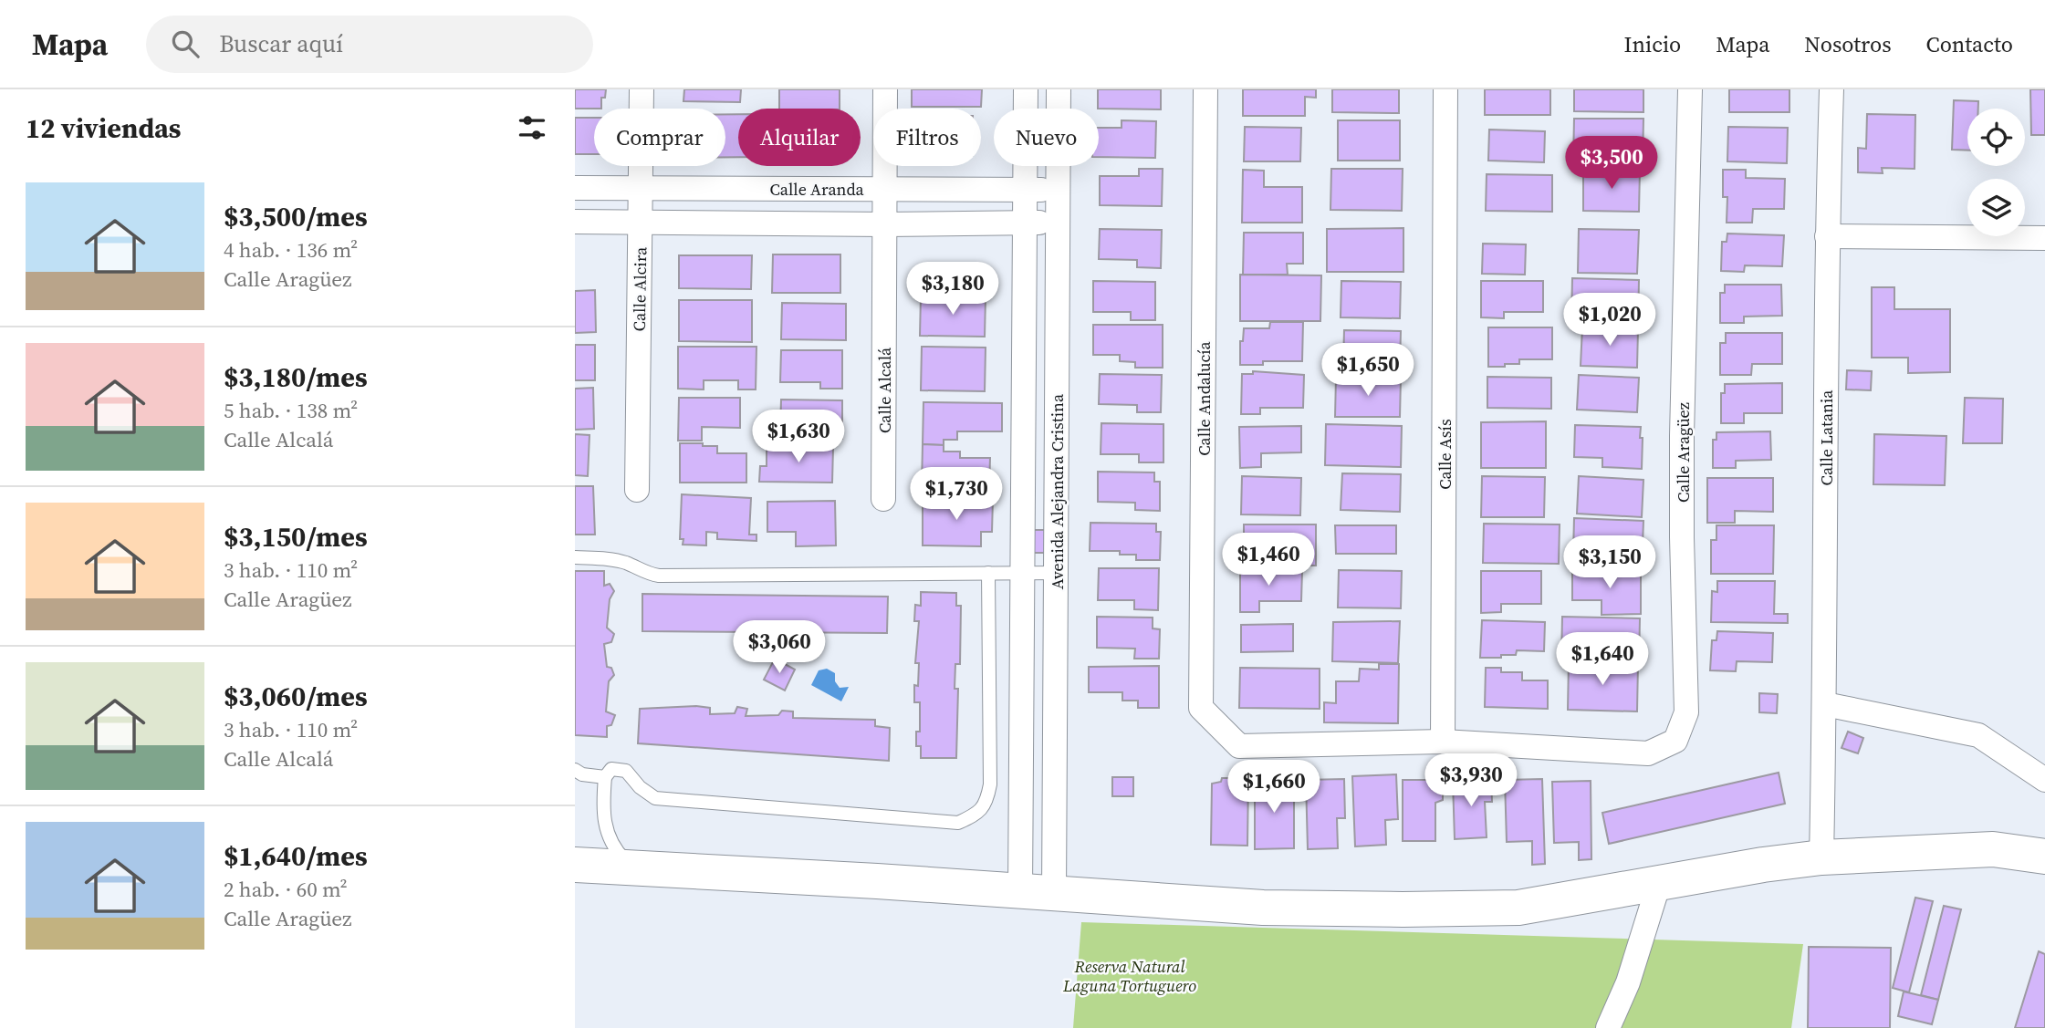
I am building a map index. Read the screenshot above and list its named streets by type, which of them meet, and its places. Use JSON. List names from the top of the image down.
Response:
{
  "streets": {
    "street": [
      "Calle Aranda",
      "Calle Alcira",
      "Calle Alcalá",
      "Calle Andalucía",
      "Calle Latania",
      "Calle Aragüez",
      "Calle Asís",
      "Avenida Alejandra Cristina"
    ]
  },
  "crossings": [
    ["Calle Aranda", "Calle Alcira"],
    ["Calle Aranda", "Calle Alcalá"],
    ["Calle Aranda", "Avenida Alejandra Cristina"],
    ["Calle Andalucía", "Calle Aragüez"],
    ["Calle Aragüez", "Calle Asís"]
  ],
  "parks": ["Reserva Natural Laguna Tortuguero"],
  "page": {
    "header": "Mapa",
    "search": "Buscar aquí",
    "nav": [
      "Inicio",
      "Mapa",
      "Nosotros",
      "Contacto"
    ],
    "heading": "12 viviendas",
    "chip": [
      "Comprar",
      "Alquilar",
      "Filtros",
      "Nuevo"
    ],
    "price": [
      "$3,500",
      "$3,180",
      "$1,020",
      "$1,650",
      "$1,630",
      "$1,730",
      "$1,460",
      "$3,150",
      "$3,060",
      "$1,640",
      "$3,930",
      "$1,660"
    ],
    "list": [
      {
        "name": "$3,500/mes",
        "note": "4 hab. · 136 m² · Calle Aragüez"
      },
      {
        "name": "$3,180/mes",
        "note": "5 hab. · 138 m² · Calle Alcalá"
      },
      {
        "name": "$3,150/mes",
        "note": "3 hab. · 110 m² · Calle Aragüez"
      },
      {
        "name": "$3,060/mes",
        "note": "3 hab. · 110 m² · Calle Alcalá"
      },
      {
        "name": "$1,640/mes",
        "note": "2 hab. · 60 m² · Calle Aragüez"
      }
    ]
  }
}
